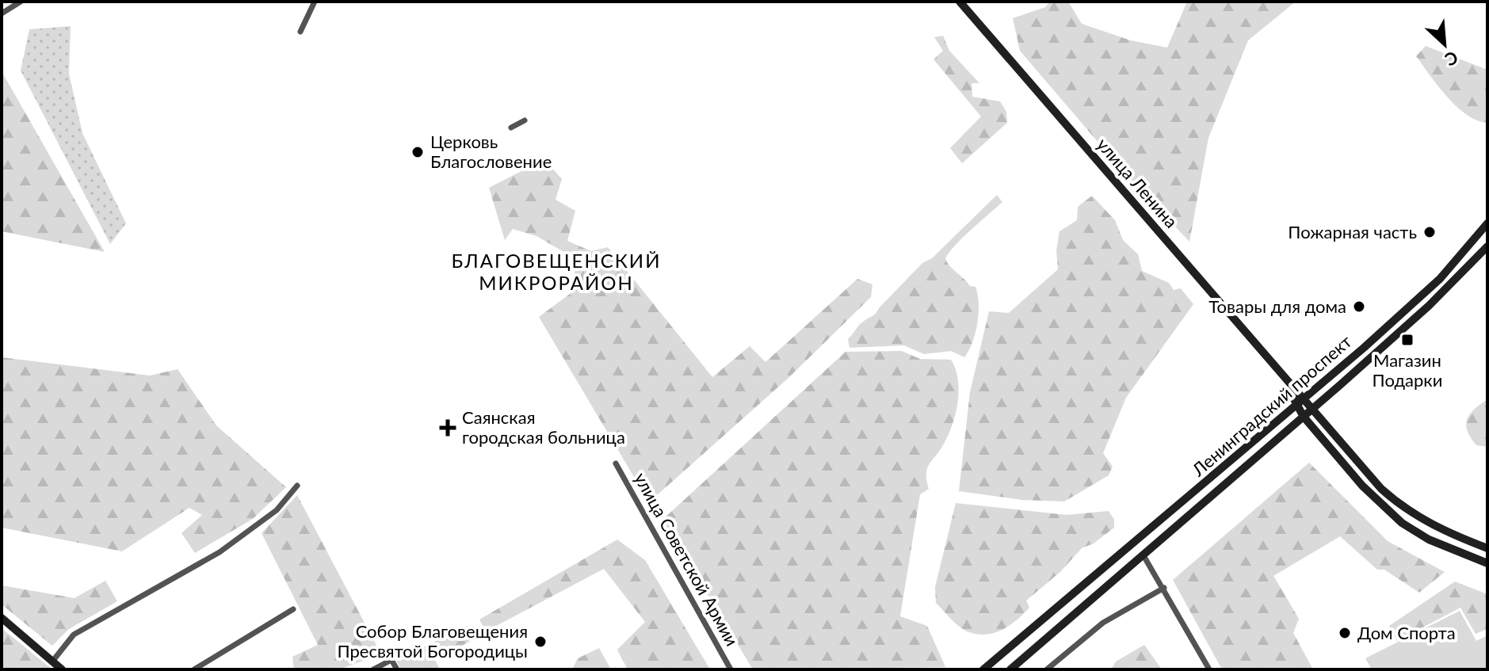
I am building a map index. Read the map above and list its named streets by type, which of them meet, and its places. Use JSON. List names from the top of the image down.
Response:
{
  "streets": {
    "main road": ["улица Ленина", "Ленинградский проспект"],
    "street": ["улица Советской Армии"]
  },
  "crossings": [
    ["улица Ленина", "Ленинградский проспект"]
  ],
  "districts": ["БЛАГОВЕЩЕНСКИЙ МИКРОРАЙОН"],
  "places": {
    "other": [
      "Церковь Благословение",
      "Пожарная часть",
      "Товары для дома",
      "Дом Спорта",
      "Собор Благовещения Пресвятой Богородицы"
    ],
    "transit": ["Магазин Подарки"],
    "health": ["Саянская городская больница"]
  },
  "north": "bottom right"
}
